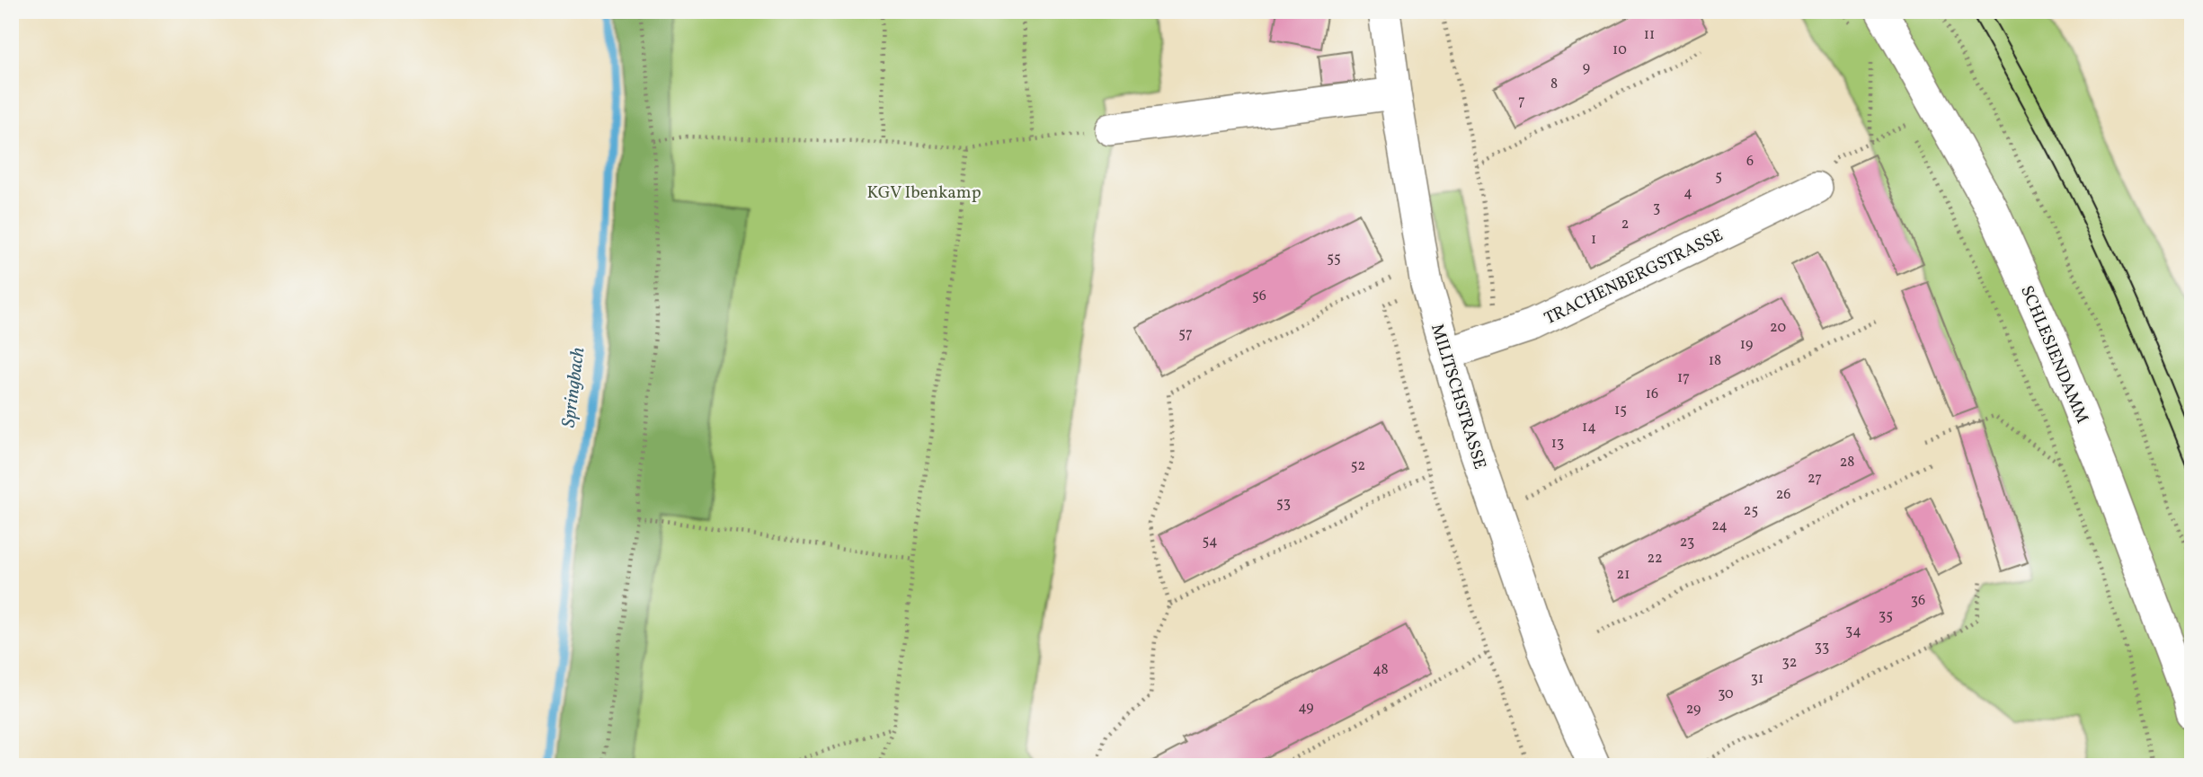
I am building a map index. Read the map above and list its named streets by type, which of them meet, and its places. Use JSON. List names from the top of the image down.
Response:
{
  "streets": {
    "street": ["TRACHENBERGSTRASSE", "SCHLESIENDAMM", "MILITSCHSTRASSE"]
  },
  "crossings": [
    ["TRACHENBERGSTRASSE", "MILITSCHSTRASSE"]
  ],
  "water": ["Springbach"],
  "parks": ["KGV Ibenkamp"],
  "house_numbers": [
    "11",
    "10",
    "9",
    "8",
    "7",
    "6",
    "5",
    "4",
    "3",
    "2",
    "1",
    "55",
    "56",
    "20",
    "57",
    "19",
    "18",
    "17",
    "16",
    "15",
    "14",
    "13",
    "28",
    "52",
    "27",
    "26",
    "53",
    "25",
    "24",
    "54",
    "23",
    "22",
    "21",
    "36",
    "35",
    "34",
    "33",
    "32",
    "48",
    "31",
    "30",
    "49",
    "29"
  ]
}
